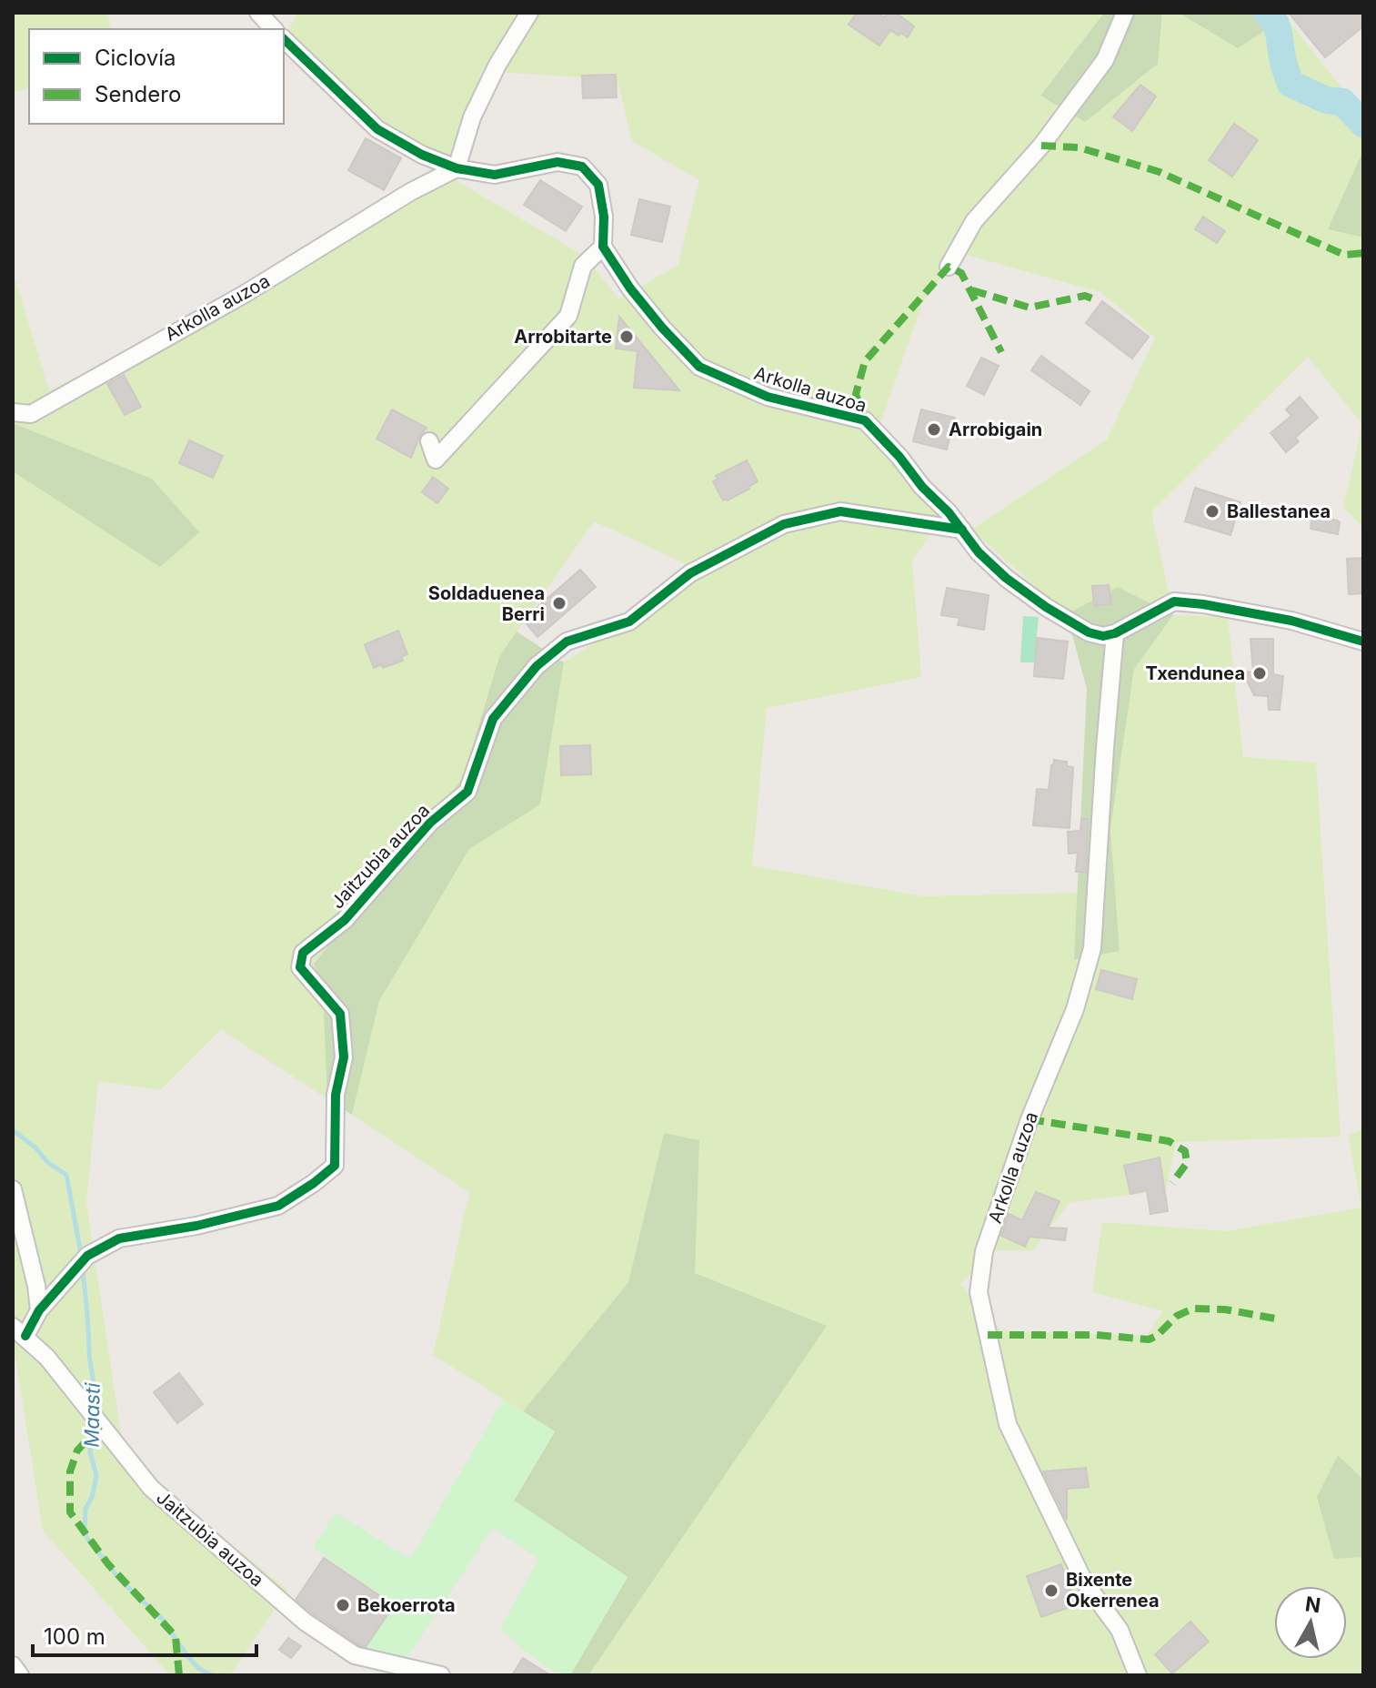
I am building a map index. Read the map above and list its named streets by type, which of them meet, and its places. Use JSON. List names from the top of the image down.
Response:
{
  "streets": {
    "street": ["Arkolla auzoa", "Jaitzubia auzoa"]
  },
  "crossings": [
    ["Arkolla auzoa", "Jaitzubia auzoa"]
  ],
  "water": ["Maasti"],
  "places": [
    "Arrobitarte",
    "Arrobigain",
    "Ballestanea",
    "Soldaduenea Berri",
    "Txendunea",
    "Bixente Okerrenea",
    "Bekoerrota"
  ],
  "legend": ["Ciclovía", "Sendero"],
  "scale_bar": "100 m",
  "north": "top"
}
